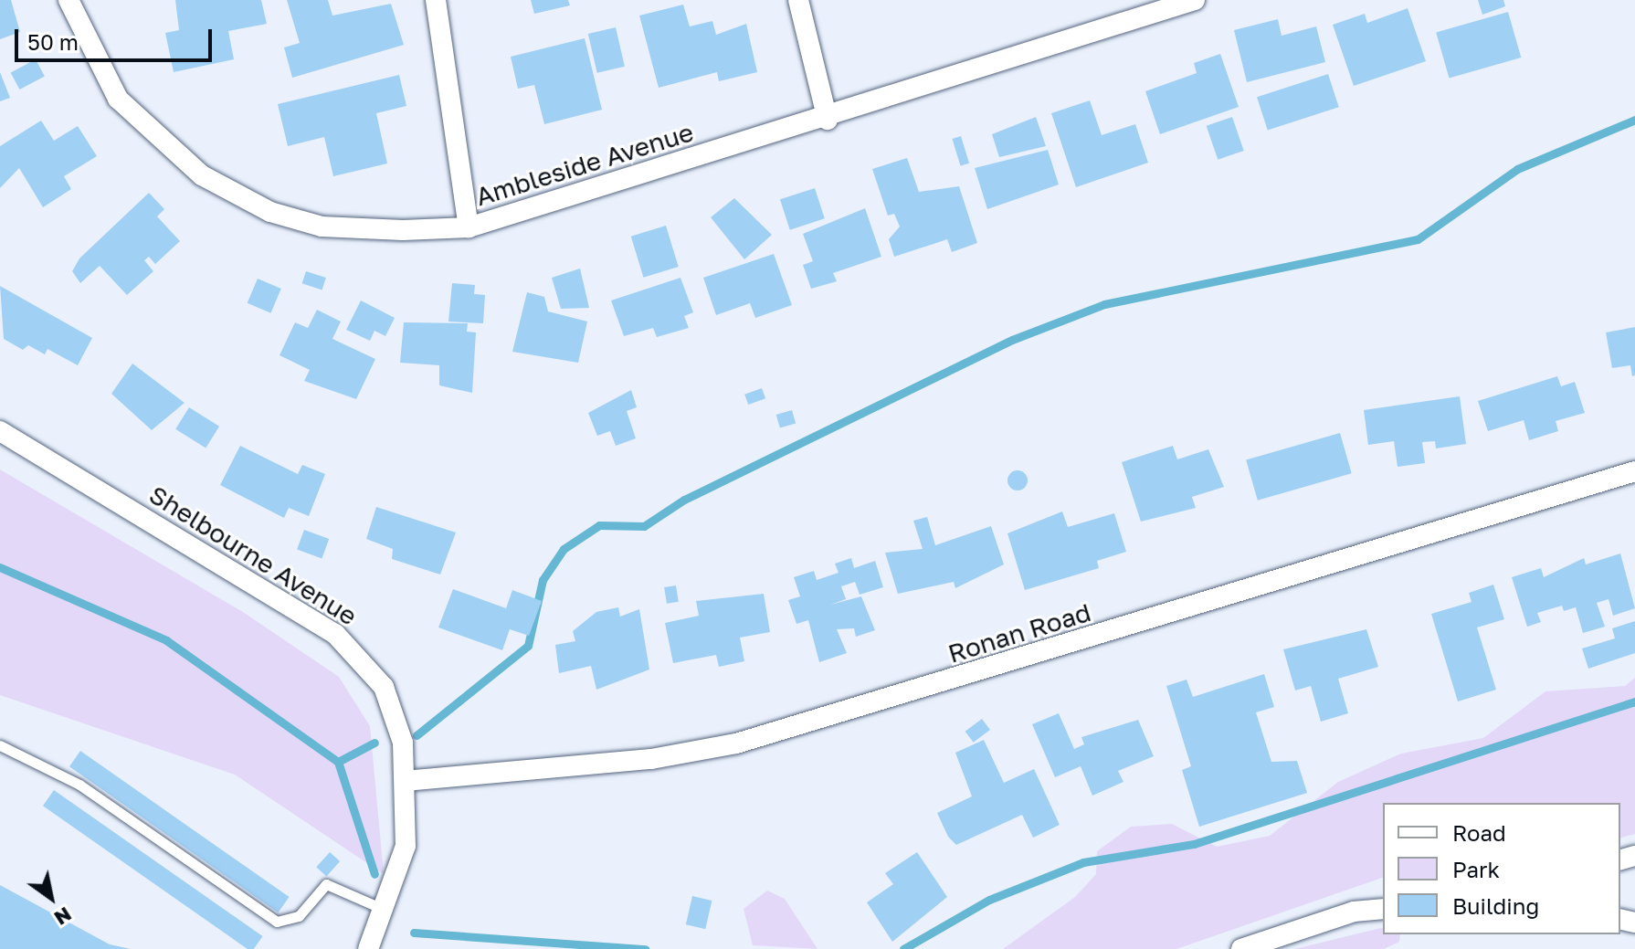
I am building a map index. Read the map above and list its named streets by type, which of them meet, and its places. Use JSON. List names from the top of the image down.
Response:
{
  "streets": {
    "street": ["Ambleside Avenue", "Shelbourne Avenue", "Ronan Road"]
  },
  "crossings": [
    ["Shelbourne Avenue", "Ronan Road"]
  ],
  "legend": ["Road", "Park", "Building"],
  "scale_bar": "50 m",
  "north": "bottom right"
}
